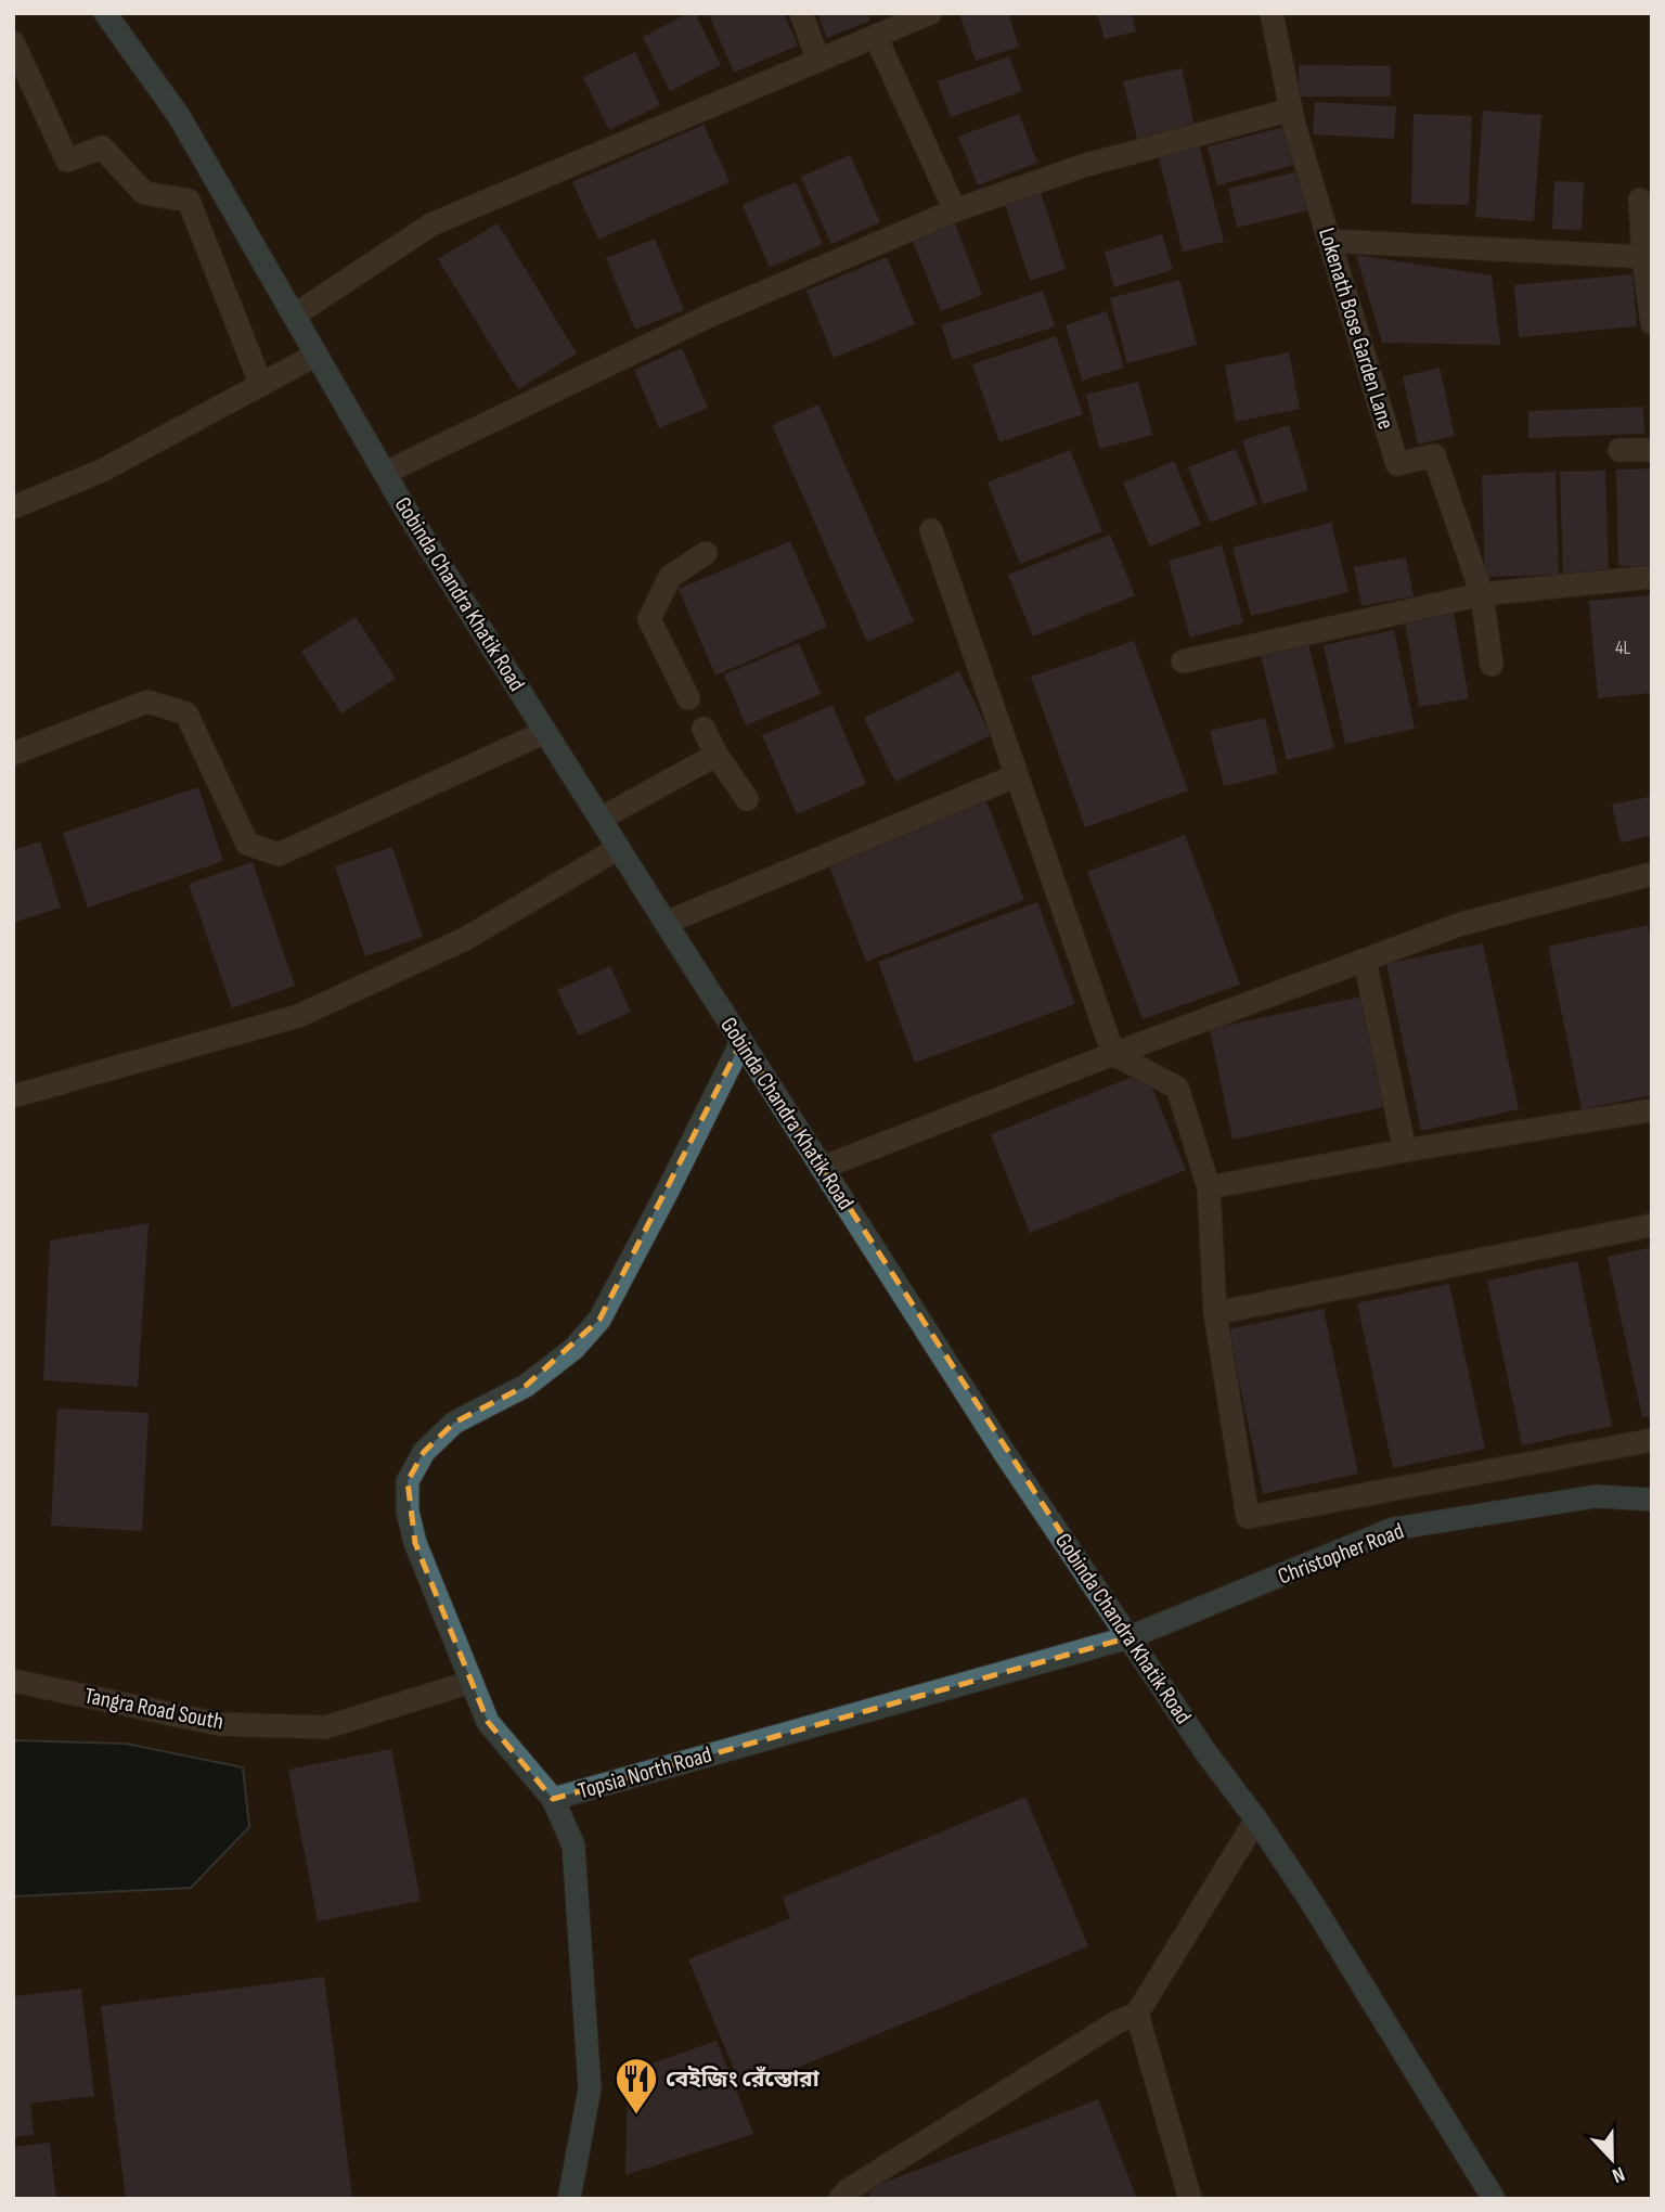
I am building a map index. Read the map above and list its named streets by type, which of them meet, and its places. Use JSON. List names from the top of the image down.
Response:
{
  "streets": {
    "main road": ["Gobinda Chandra Khatik Road", "Christopher Road", "Topsia North Road"],
    "street": ["Lokenath Bose Garden Lane", "Tangra Road South"]
  },
  "crossings": [
    ["Gobinda Chandra Khatik Road", "Christopher Road"],
    ["Gobinda Chandra Khatik Road", "Topsia North Road"],
    ["Christopher Road", "Topsia North Road"]
  ],
  "places": {
    "restaurant": ["বেইজিং রেঁস্তোরা"]
  },
  "house_numbers": ["4L"],
  "north": "bottom"
}
